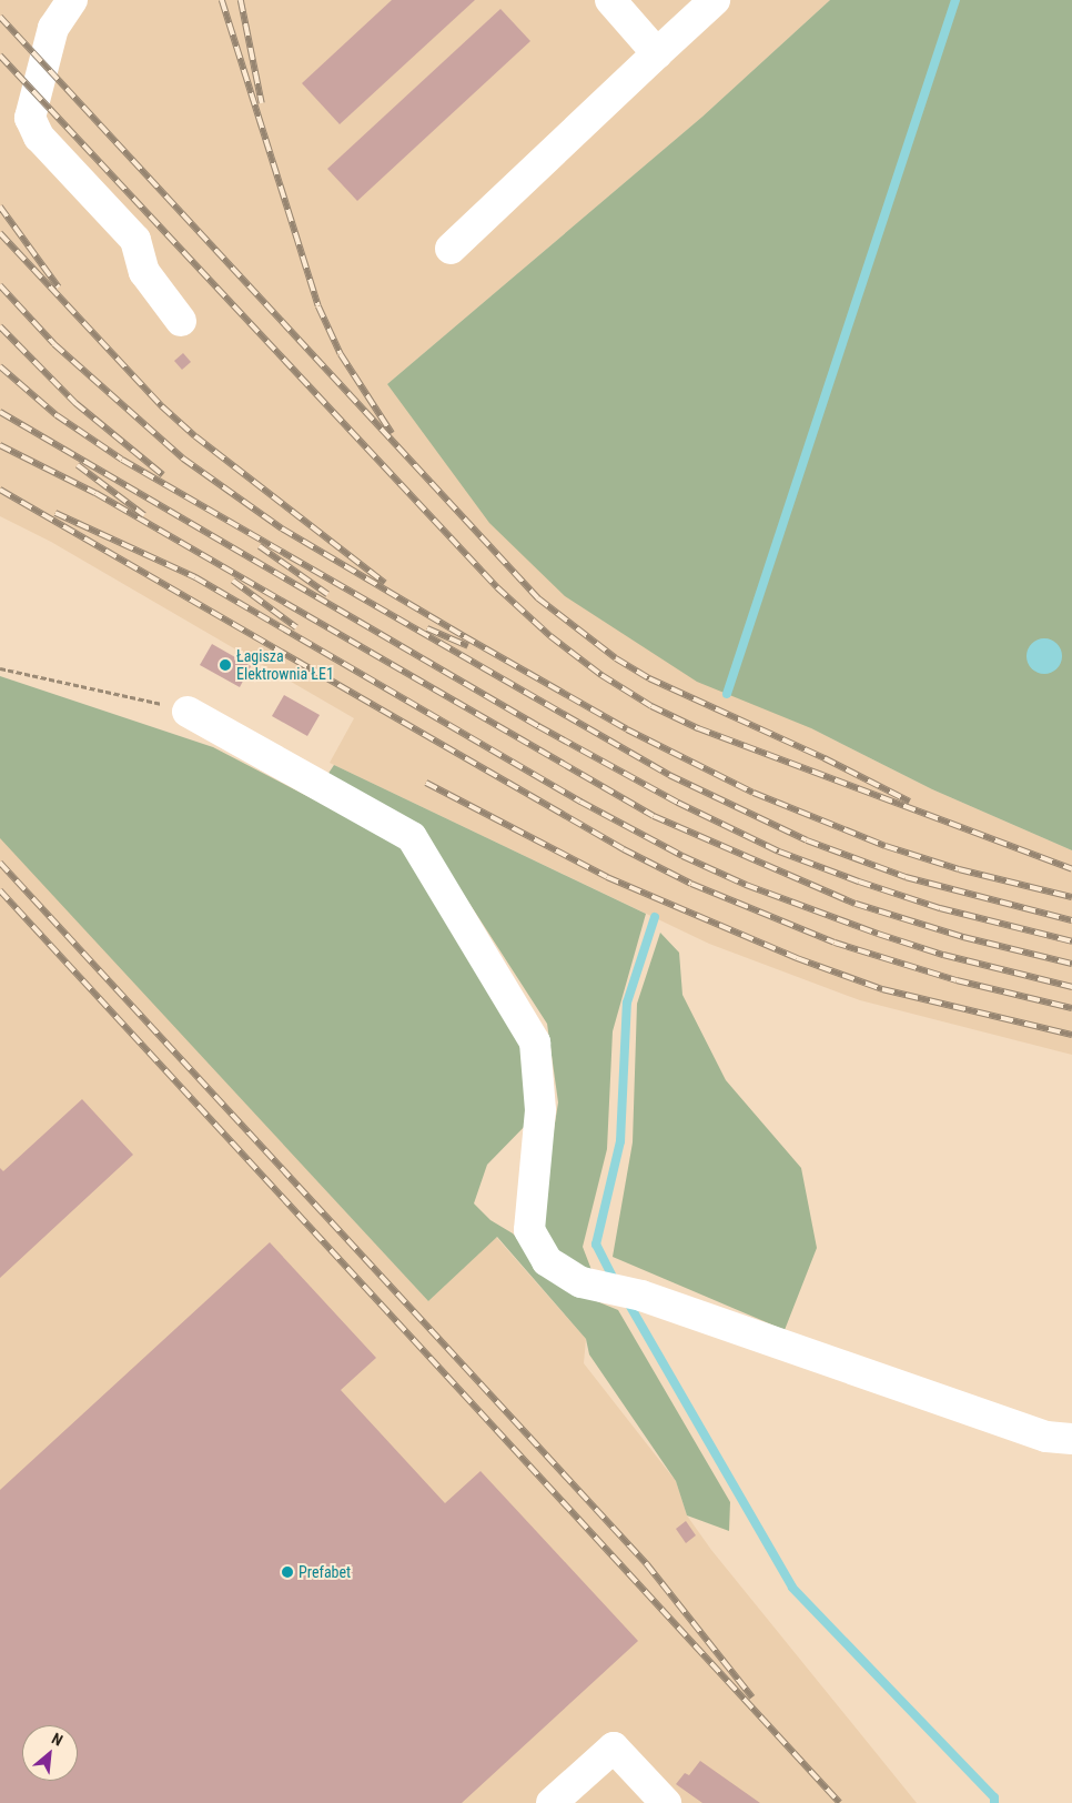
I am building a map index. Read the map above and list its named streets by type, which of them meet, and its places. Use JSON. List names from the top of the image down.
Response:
{
  "places": ["Łagisza Elektrownia ŁE1", "Prefabet"],
  "north": "top right"
}
